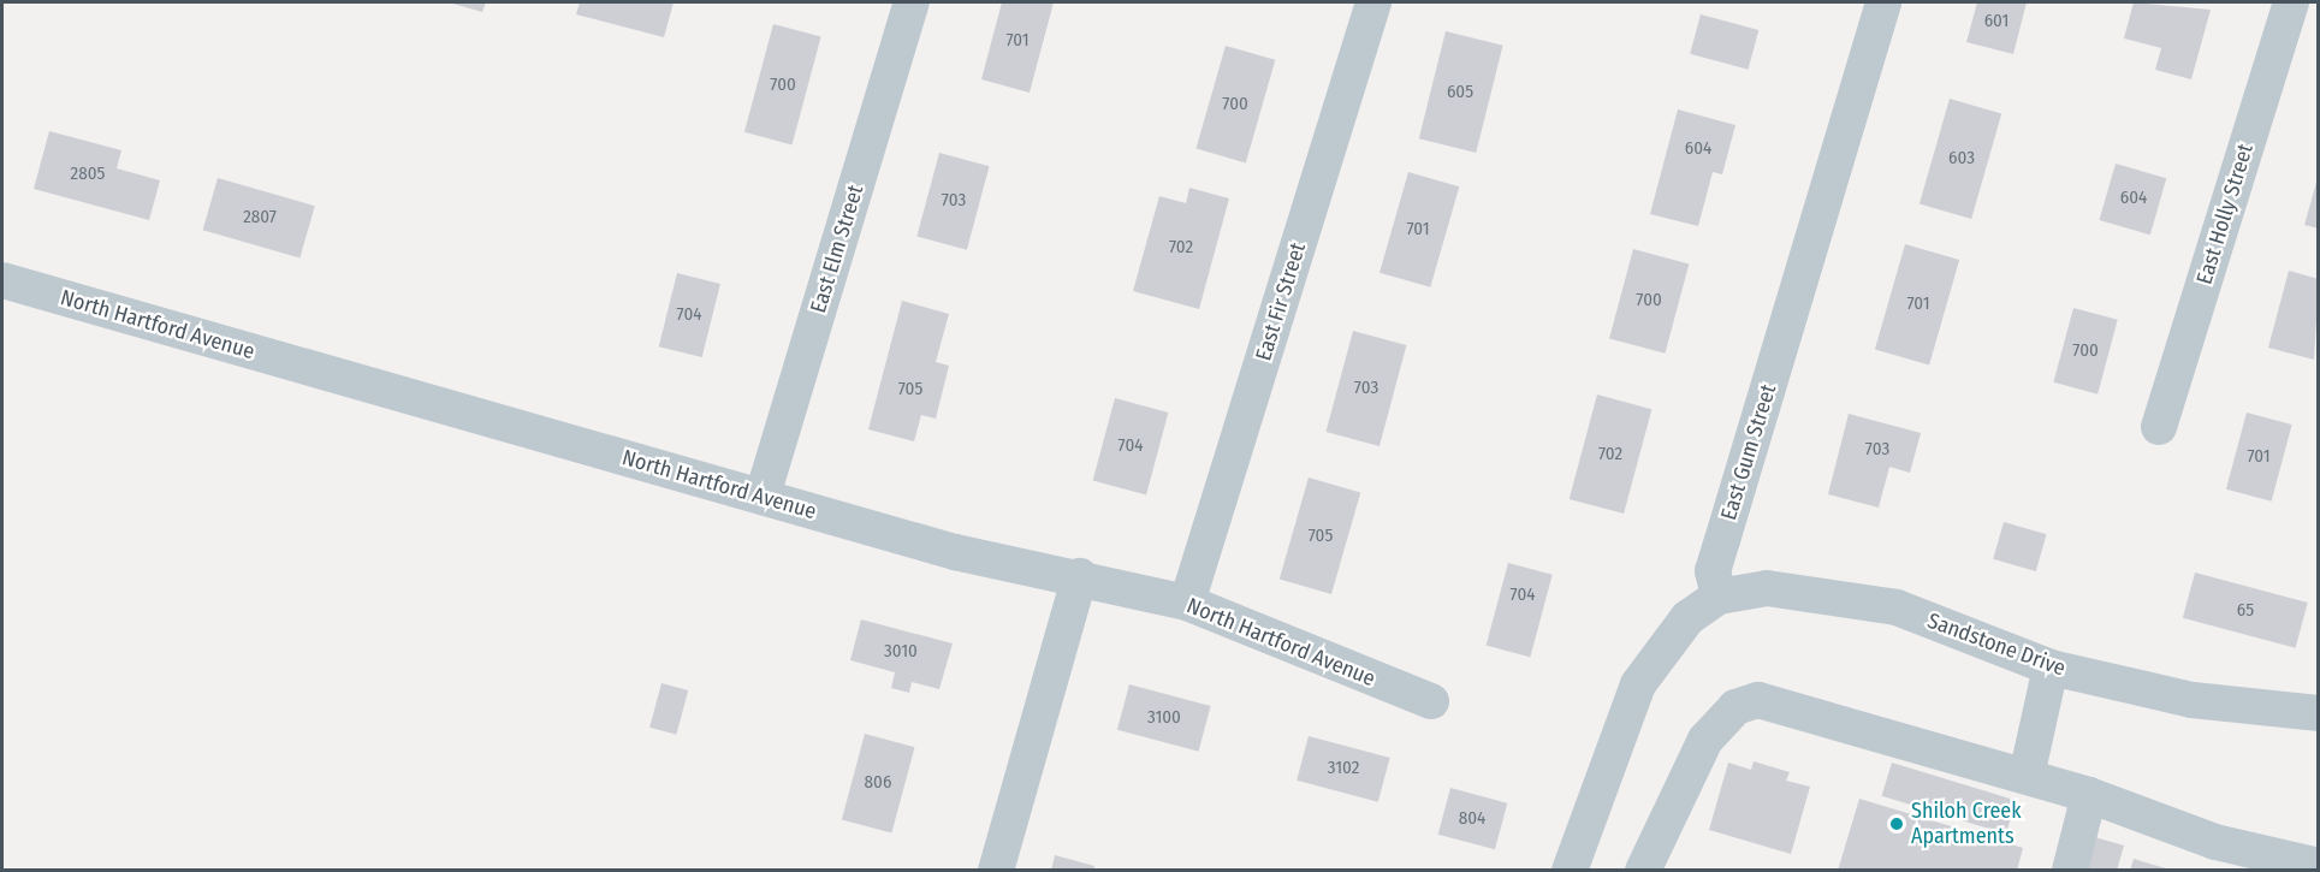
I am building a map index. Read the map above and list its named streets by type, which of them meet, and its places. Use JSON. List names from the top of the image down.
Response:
{
  "streets": {
    "street": [
      "East Holly Street",
      "East Elm Street",
      "East Fir Street",
      "North Hartford Avenue",
      "East Gum Street",
      "Sandstone Drive"
    ]
  },
  "crossings": [
    ["East Elm Street", "North Hartford Avenue"],
    ["East Fir Street", "North Hartford Avenue"],
    ["East Gum Street", "Sandstone Drive"]
  ],
  "places": ["Shiloh Creek Apartments"],
  "house_numbers": [
    "601",
    "701",
    "700",
    "605",
    "700",
    "604",
    "603",
    "2805",
    "604",
    "703",
    "2807",
    "701",
    "702",
    "700",
    "701",
    "704",
    "700",
    "703",
    "705",
    "704",
    "703",
    "702",
    "701",
    "705",
    "704",
    "65",
    "3010",
    "3100",
    "3102",
    "806",
    "804"
  ]
}
